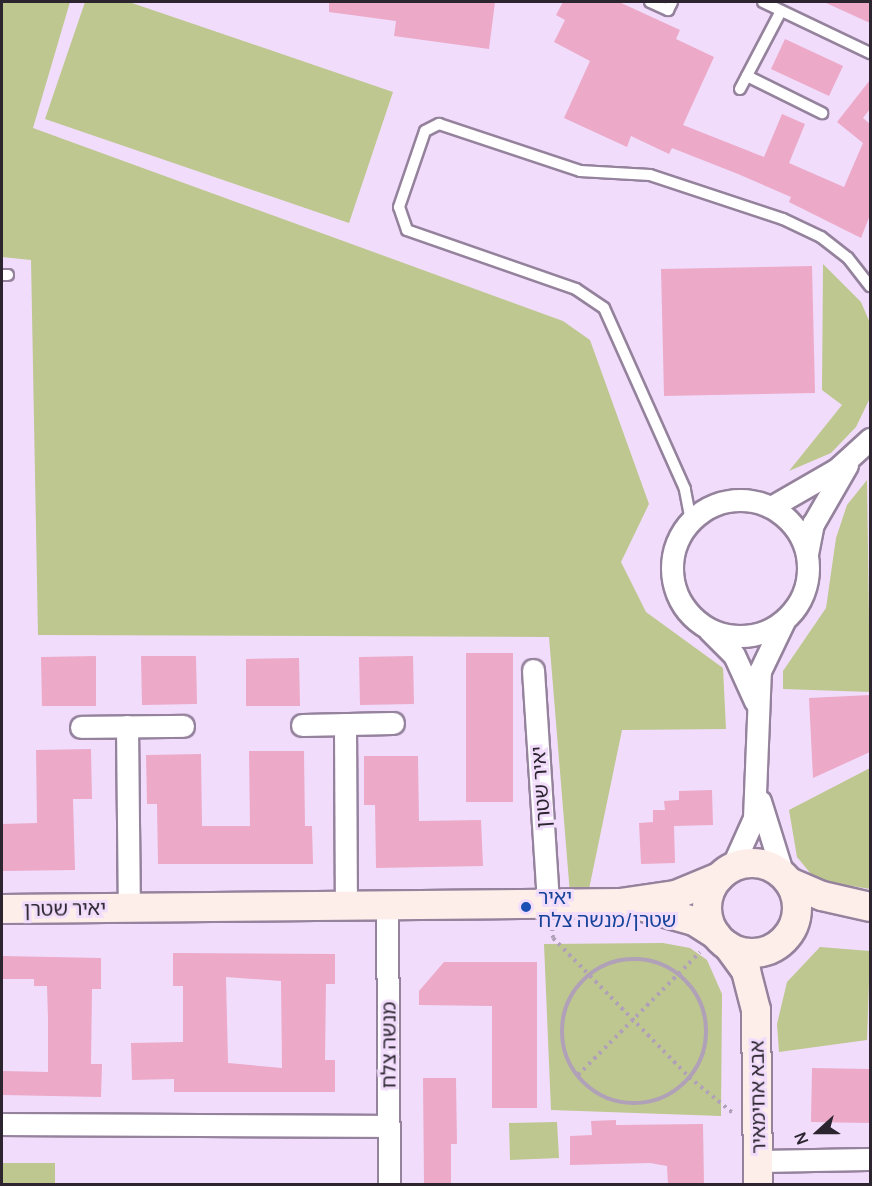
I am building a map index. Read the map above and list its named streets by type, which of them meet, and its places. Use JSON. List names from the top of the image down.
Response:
{
  "streets": {
    "street": ["יאיר שטרן", "מנשה צלח", "אבא אחימאיר"]
  },
  "crossings": [
    ["יאיר שטרן", "מנשה צלח"],
    ["יאיר שטרן", "אבא אחימאיר"]
  ],
  "places": ["יאיר שטרן/מנשה צלח"],
  "north": "left"
}
